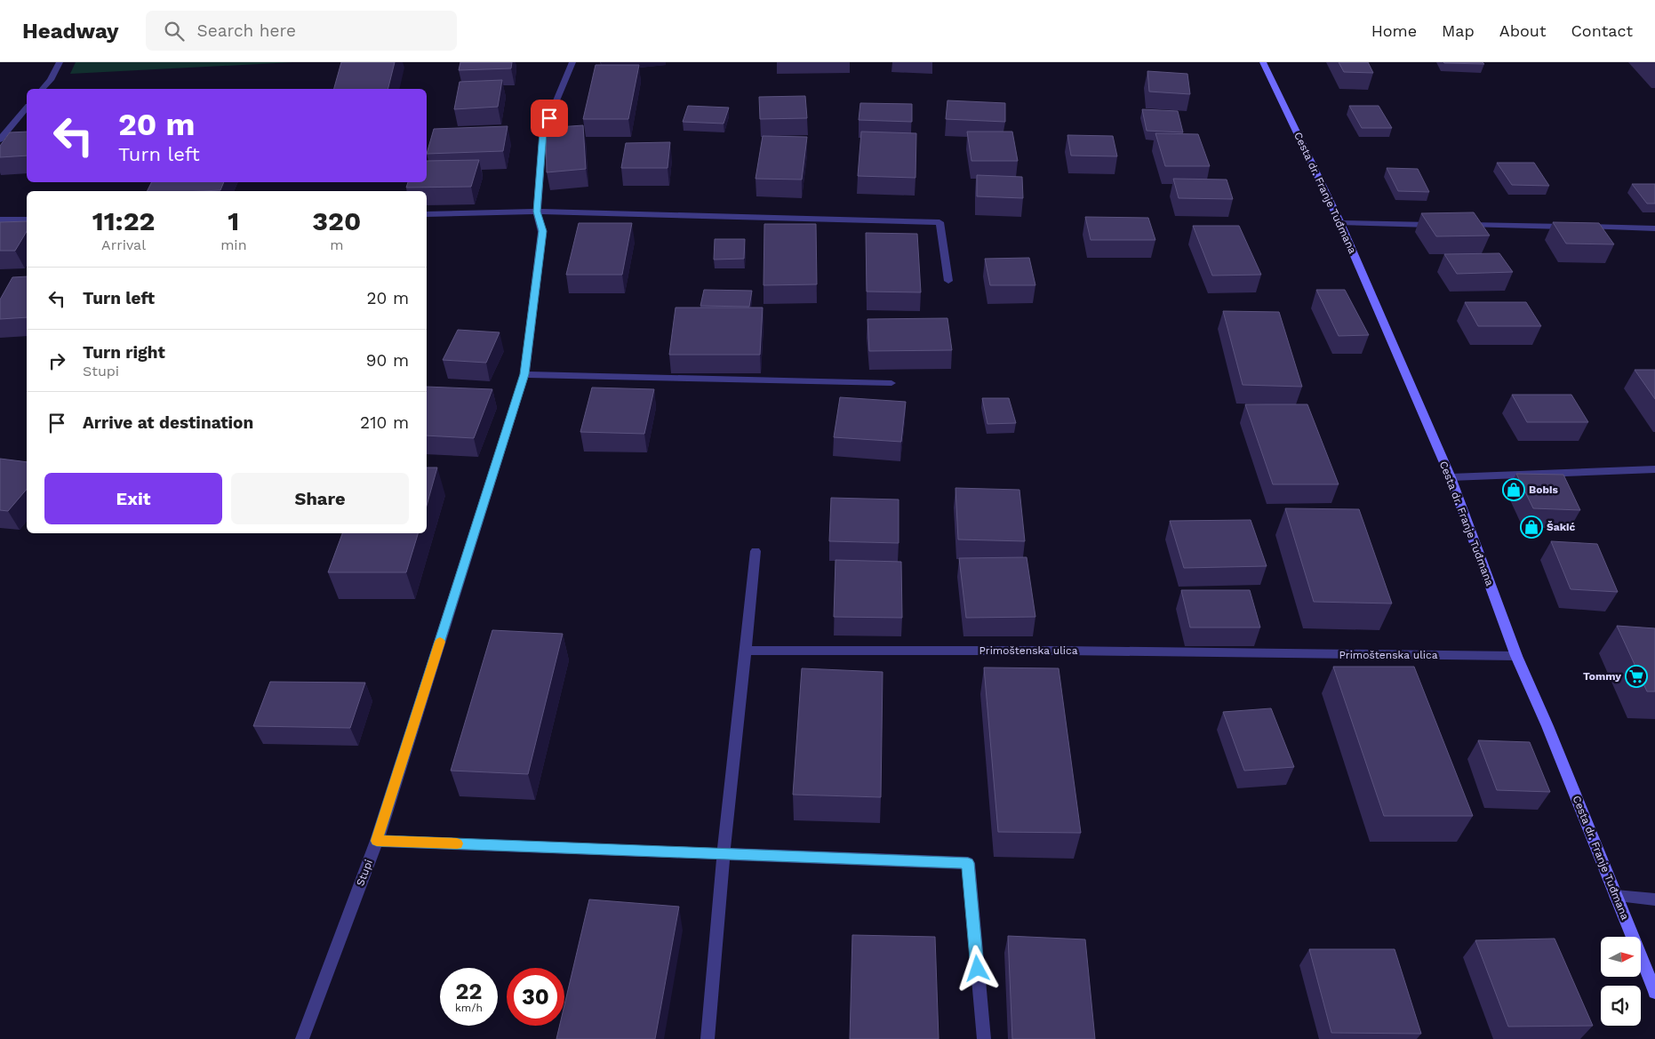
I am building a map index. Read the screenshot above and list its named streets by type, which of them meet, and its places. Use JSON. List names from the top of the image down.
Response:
{
  "streets": {
    "main road": ["Cesta dr. Franje Tuđmana"],
    "street": ["Primoštenska ulica", "Stupi"]
  },
  "crossings": [
    ["Cesta dr. Franje Tuđmana", "Primoštenska ulica"]
  ],
  "places": {
    "shop": ["Bobis", "Šakić"],
    "supermarket": ["Tommy"]
  },
  "north": "right",
  "page": {
    "header": "Headway",
    "search": "Search here",
    "nav": [
      "Home",
      "Map",
      "About",
      "Contact"
    ],
    "turn": ["20 m", "Turn left"],
    "eta": [
      "11:22",
      "Arrival",
      "1",
      "min",
      "320",
      "m"
    ],
    "list": [
      {
        "name": "Turn left",
        "value": "20 m"
      },
      {
        "name": "Turn right",
        "note": "Stupi",
        "value": "90 m"
      },
      {
        "name": "Arrive at destination",
        "value": "210 m"
      }
    ],
    "buttons": ["Exit", "Share"],
    "speed": "22 km/h",
    "limit": "30"
  }
}
